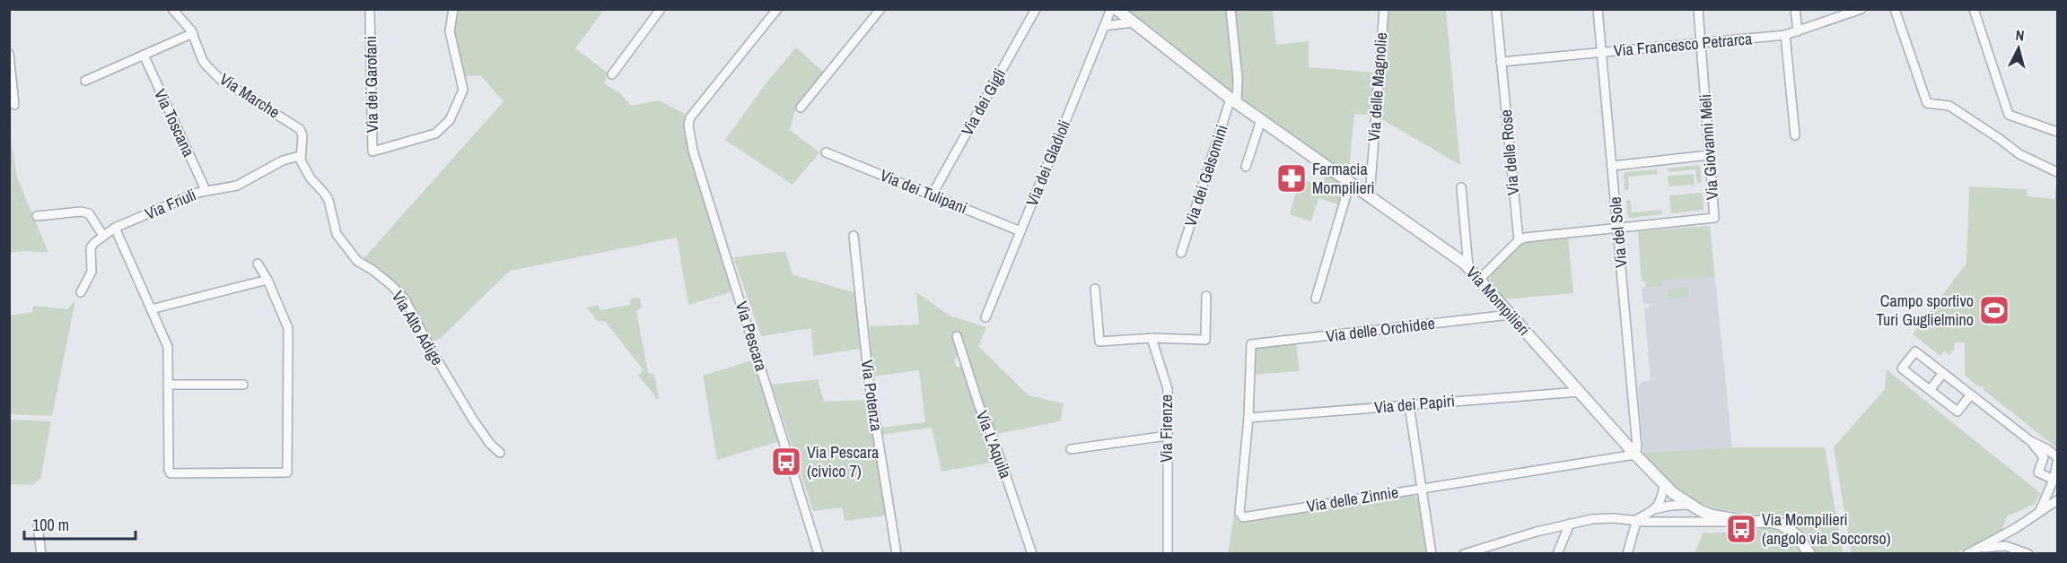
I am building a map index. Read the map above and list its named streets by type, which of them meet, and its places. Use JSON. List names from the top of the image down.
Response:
{
  "streets": {
    "street": [
      "Via Francesco Petrarca",
      "Via dei Garofani",
      "Via delle Magnolie",
      "Via Marche",
      "Via dei Gigli",
      "Via Toscana",
      "Via Giovanni Meli",
      "Via delle Rose",
      "Via dei Gladioli",
      "Via dei Gelsomini",
      "Via dei Tulipani",
      "Via Friuli",
      "Via del Sole",
      "Via Mompilieri",
      "Via Alto Adige",
      "Via delle Orchidee",
      "Via Pescara",
      "Via Potenza",
      "Via dei Papiri",
      "Via Firenze",
      "Via L'Aquila",
      "Via delle Zinnie"
    ]
  },
  "crossings": [
    ["Via Francesco Petrarca", "Via Giovanni Meli"],
    ["Via Francesco Petrarca", "Via delle Rose"],
    ["Via Francesco Petrarca", "Via del Sole"],
    ["Via delle Magnolie", "Via Mompilieri"],
    ["Via Marche", "Via Friuli"],
    ["Via Marche", "Via Alto Adige"],
    ["Via dei Gigli", "Via dei Tulipani"],
    ["Via Toscana", "Via Friuli"],
    ["Via Giovanni Meli", "Via delle Rose"],
    ["Via Giovanni Meli", "Via del Sole"],
    ["Via dei Gladioli", "Via dei Tulipani"],
    ["Via dei Gelsomini", "Via Mompilieri"],
    ["Via Friuli", "Via Alto Adige"],
    ["Via del Sole", "Via Mompilieri"],
    ["Via del Sole", "Via delle Zinnie"],
    ["Via Mompilieri", "Via delle Orchidee"],
    ["Via Mompilieri", "Via dei Papiri"],
    ["Via Mompilieri", "Via delle Zinnie"],
    ["Via delle Orchidee", "Via delle Zinnie"],
    ["Via dei Papiri", "Via delle Zinnie"]
  ],
  "places": {
    "pharmacy": ["Farmacia Mompilieri"],
    "sports": ["Campo sportivo Turi Guglielmino"],
    "bus stop": ["Via Pescara (civico 7)", "Via Mompilieri (angolo via Soccorso)"]
  },
  "scale_bar": "100 m",
  "north": "top"
}
